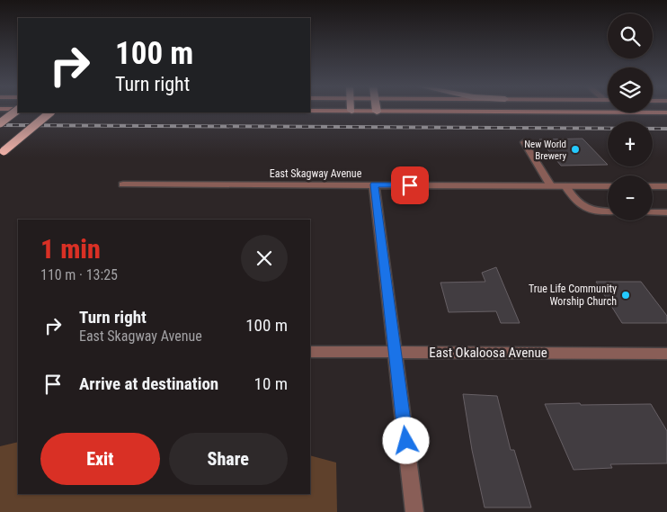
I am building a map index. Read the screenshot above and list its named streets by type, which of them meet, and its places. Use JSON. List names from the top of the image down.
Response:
{
  "streets": {
    "street": ["East Skagway Avenue", "East Okaloosa Avenue"]
  },
  "places": ["New World Brewery", "True Life Community Worship Church"],
  "page": {
    "map_buttons": ["+", "−"],
    "turn": ["100 m", "Turn right"],
    "heading": ["1 min", "110 m · 13:25"],
    "list": [
      {
        "name": "Turn right",
        "note": "East Skagway Avenue",
        "value": "100 m"
      },
      {
        "name": "Arrive at destination",
        "value": "10 m"
      }
    ],
    "buttons": ["Exit", "Share"]
  }
}
